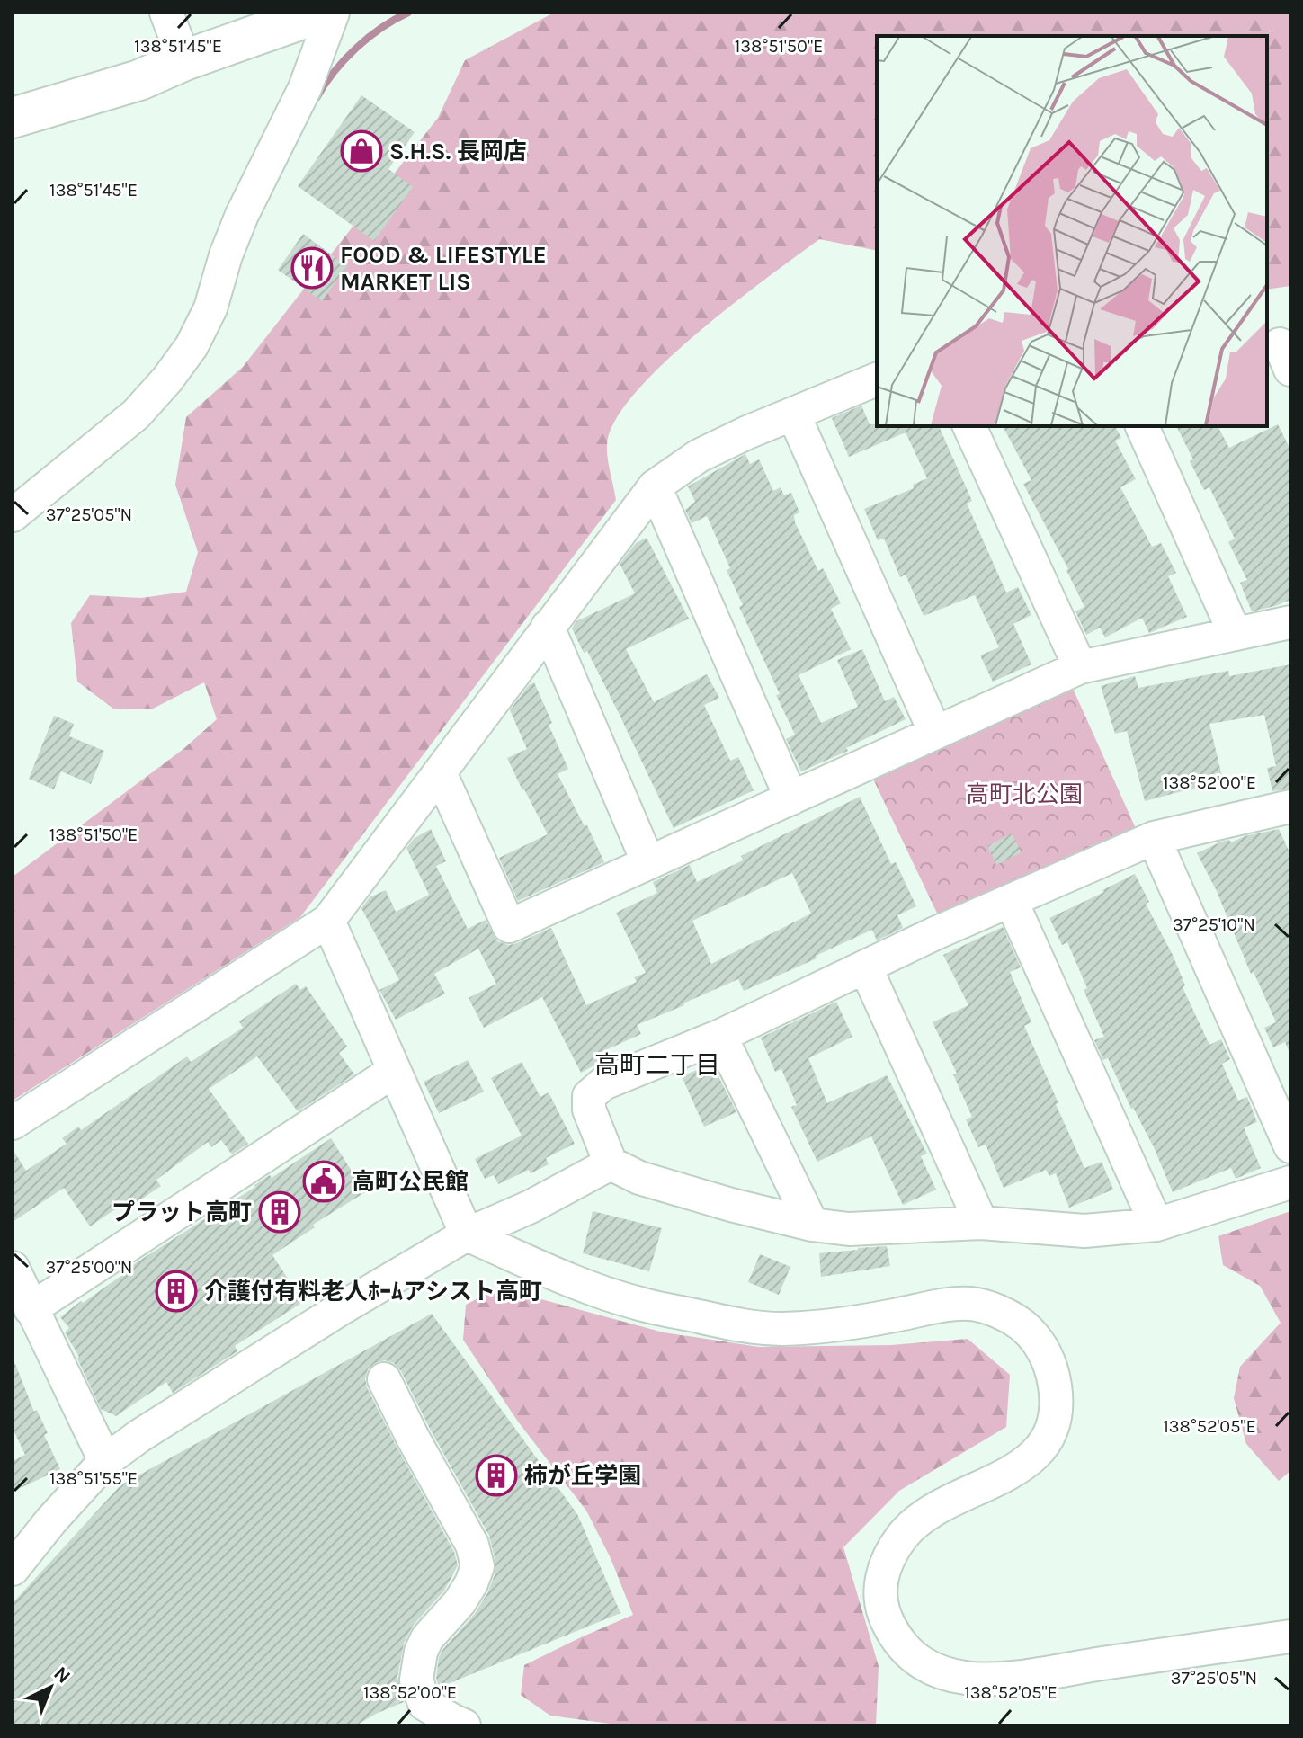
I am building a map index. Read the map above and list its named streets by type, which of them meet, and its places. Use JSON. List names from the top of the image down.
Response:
{
  "districts": ["高町二丁目"],
  "parks": ["高町北公園"],
  "places": {
    "shop": ["S.H.S. 長岡店"],
    "restaurant": ["FOOD & LIFESTYLE MARKET LIS"],
    "public building": ["高町公民館"],
    "building": ["プラット高町", "介護付有料老人ﾎｰﾑアシスト高町", "柿が丘学園"]
  },
  "north": "top right",
  "coordinates": [
    "138°51'45\"E",
    "138°51'50\"E",
    "37°25'05\"N",
    "138°52'00\"E",
    "37°25'10\"N",
    "37°25'00\"N",
    "138°52'05\"E",
    "138°51'55\"E"
  ]
}
